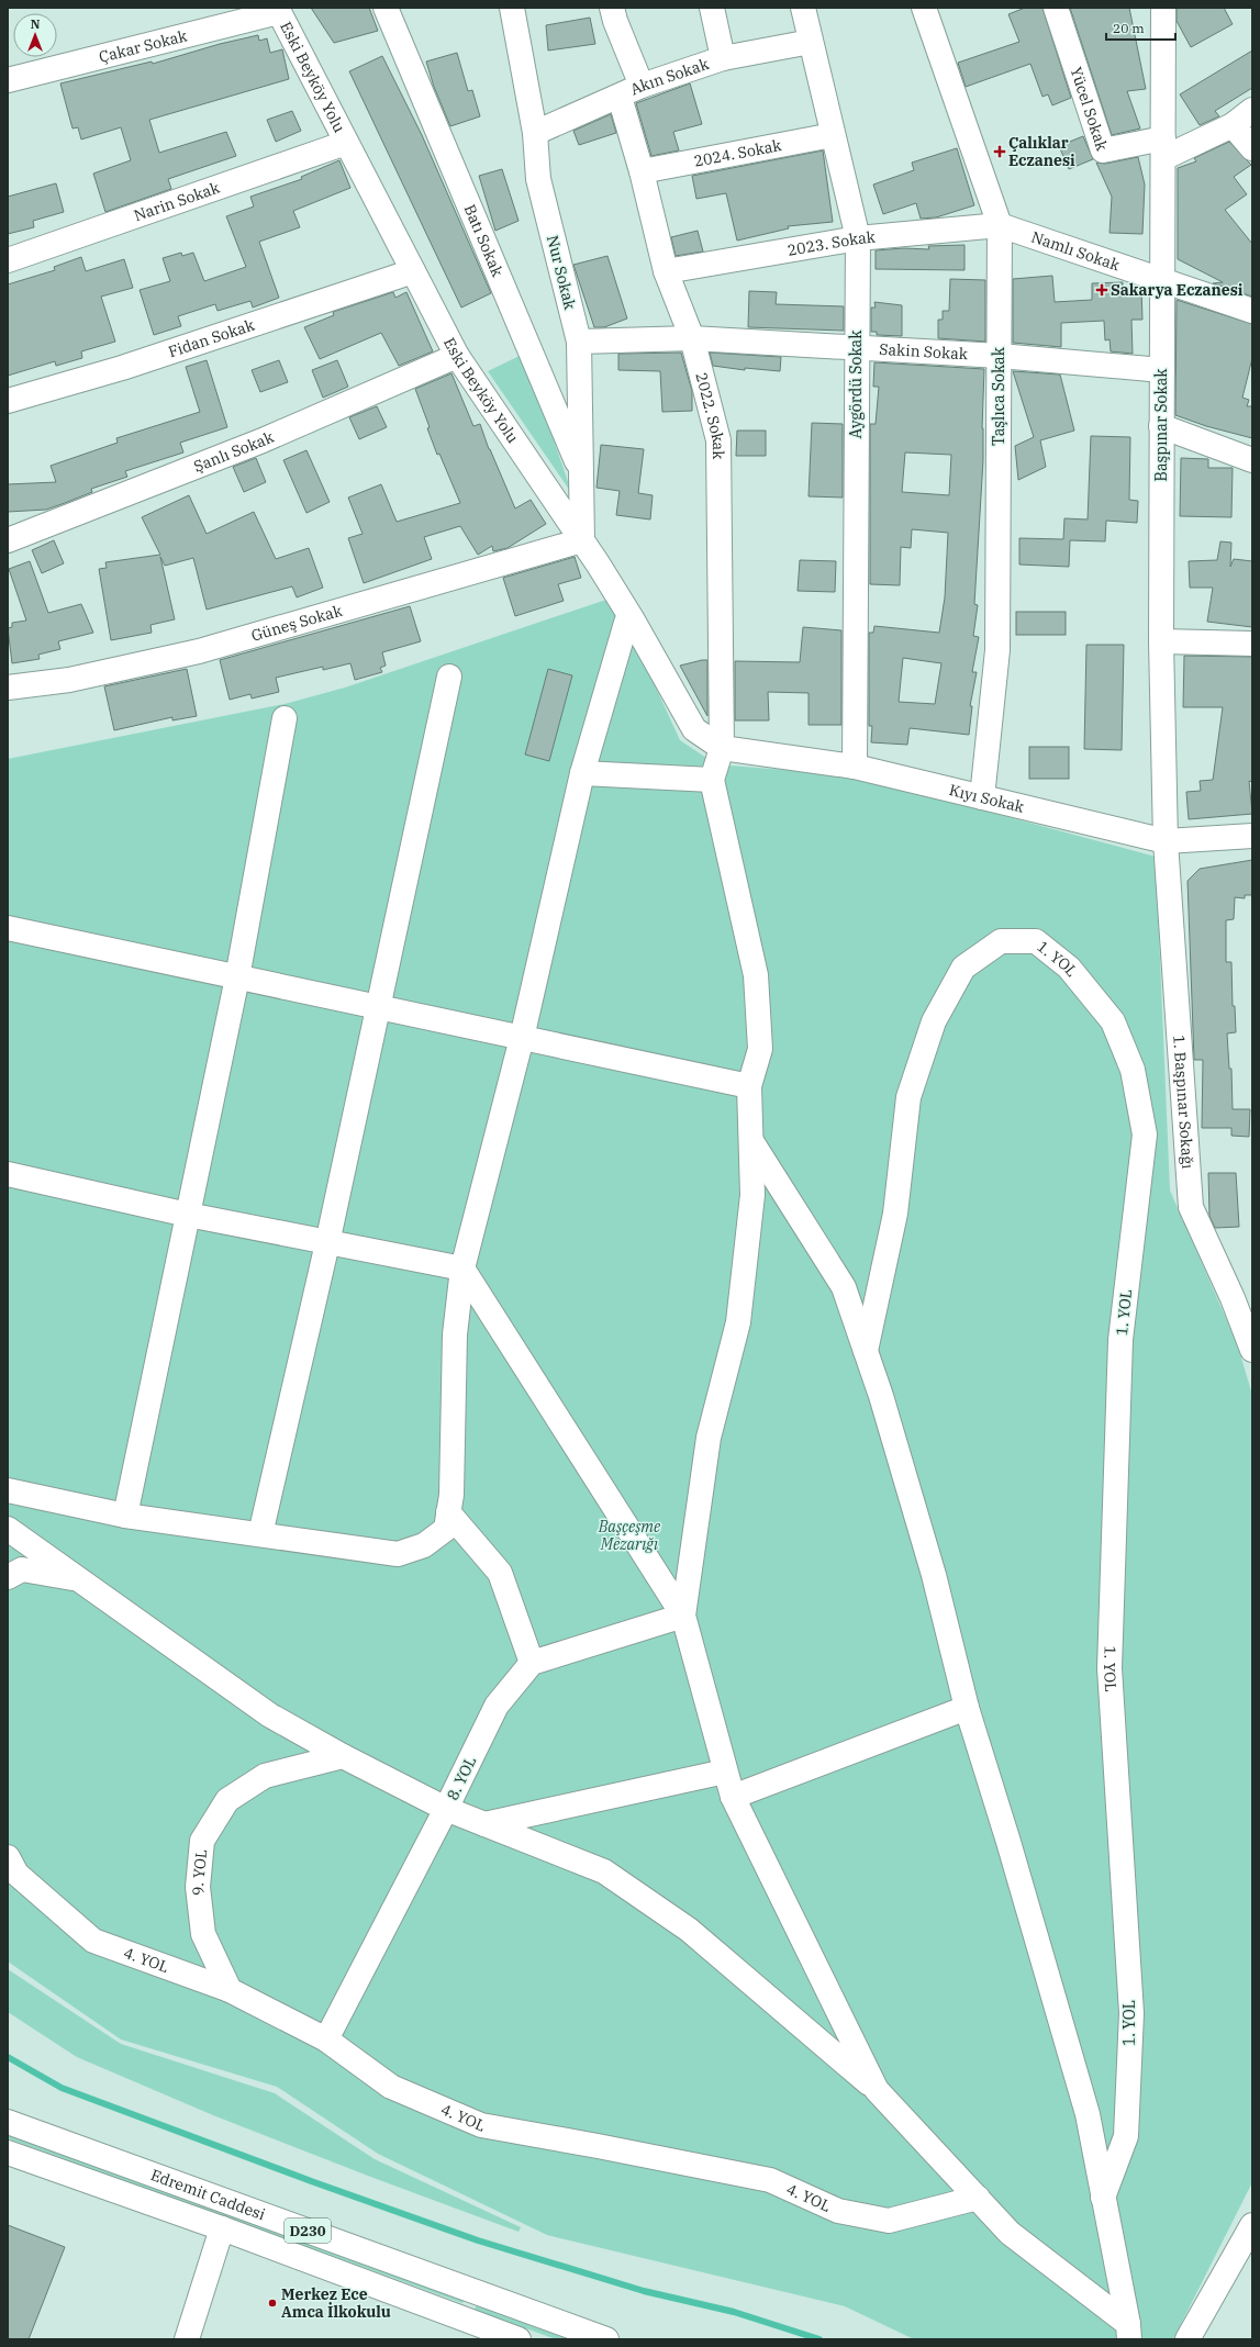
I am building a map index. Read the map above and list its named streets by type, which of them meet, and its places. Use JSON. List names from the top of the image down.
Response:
{
  "streets": {
    "main road": [
      "Çakar Sokak",
      "Eski Beyköy Yolu",
      "Akın Sokak",
      "Yücel Sokak",
      "2024. Sokak",
      "Narin Sokak",
      "Batı Sokak",
      "2023. Sokak",
      "Namlı Sokak",
      "Nur Sokak",
      "Fidan Sokak",
      "Sakin Sokak",
      "Aygördü Sokak",
      "Taşlıca Sokak",
      "2022. Sokak",
      "Başpınar Sokak",
      "Şanlı Sokak",
      "Güneş Sokak",
      "Kıyı Sokak",
      "1. YOL",
      "1. Başpınar Sokağı",
      "8. YOL",
      "9. YOL",
      "4. YOL",
      "Edremit Caddesi",
      "D230"
    ]
  },
  "crossings": [
    ["Çakar Sokak", "Eski Beyköy Yolu"],
    ["Eski Beyköy Yolu", "Narin Sokak"],
    ["Eski Beyköy Yolu", "Nur Sokak"],
    ["Eski Beyköy Yolu", "Fidan Sokak"],
    ["Eski Beyköy Yolu", "2022. Sokak"],
    ["Eski Beyköy Yolu", "Şanlı Sokak"],
    ["Eski Beyköy Yolu", "Güneş Sokak"],
    ["Eski Beyköy Yolu", "Kıyı Sokak"],
    ["Akın Sokak", "Nur Sokak"],
    ["Akın Sokak", "Aygördü Sokak"],
    ["Akın Sokak", "2022. Sokak"],
    ["Yücel Sokak", "Başpınar Sokak"],
    ["2024. Sokak", "Aygördü Sokak"],
    ["2024. Sokak", "2022. Sokak"],
    ["Batı Sokak", "Nur Sokak"],
    ["2023. Sokak", "Namlı Sokak"],
    ["2023. Sokak", "Aygördü Sokak"],
    ["2023. Sokak", "Taşlıca Sokak"],
    ["2023. Sokak", "2022. Sokak"],
    ["Namlı Sokak", "Taşlıca Sokak"],
    ["Namlı Sokak", "Başpınar Sokak"],
    ["Nur Sokak", "Sakin Sokak"],
    ["Nur Sokak", "Güneş Sokak"],
    ["Sakin Sokak", "Aygördü Sokak"],
    ["Sakin Sokak", "Taşlıca Sokak"],
    ["Sakin Sokak", "2022. Sokak"],
    ["Sakin Sokak", "Başpınar Sokak"],
    ["Aygördü Sokak", "Kıyı Sokak"],
    ["Taşlıca Sokak", "Kıyı Sokak"],
    ["2022. Sokak", "Kıyı Sokak"],
    ["Başpınar Sokak", "Kıyı Sokak"],
    ["Başpınar Sokak", "1. Başpınar Sokağı"],
    ["Kıyı Sokak", "1. Başpınar Sokağı"],
    ["8. YOL", "4. YOL"],
    ["9. YOL", "4. YOL"]
  ],
  "parks": ["Başçeşme Mezarığı"],
  "places": {
    "health": ["Çalıklar Eczanesi", "Sakarya Eczanesi"],
    "other": ["Merkez Ece Amca İlkokulu"]
  },
  "scale_bar": "20 m",
  "north": "top"
}
